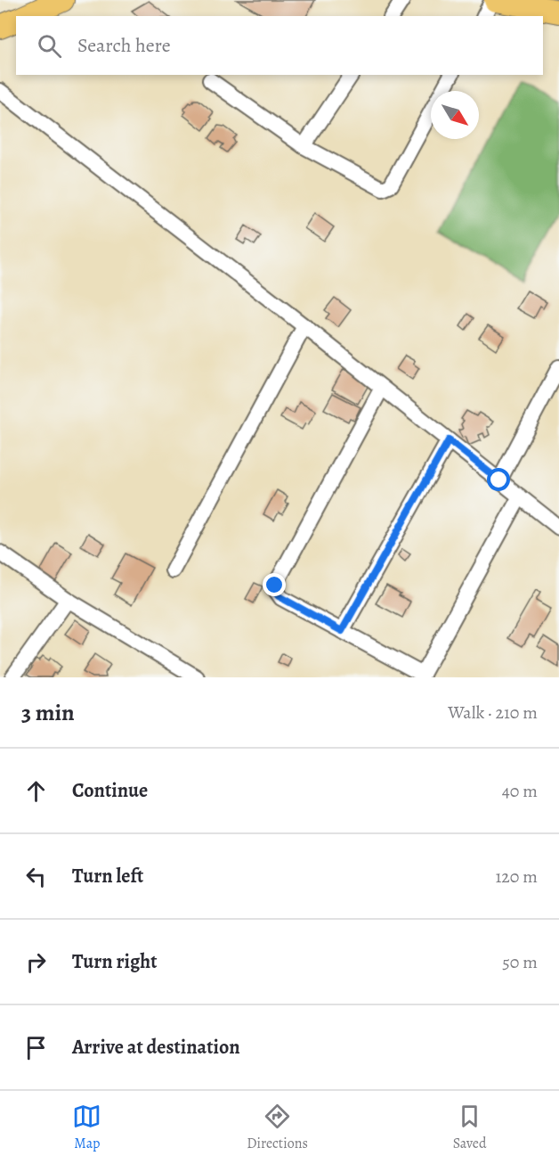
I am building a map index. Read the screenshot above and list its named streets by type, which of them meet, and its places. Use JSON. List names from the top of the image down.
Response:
{
  "north": "bottom right",
  "page": {
    "search": "Search here",
    "heading": ["3 min", "Walk · 210 m"],
    "list": [
      ["Continue", "40 m"],
      ["Turn left", "120 m"],
      ["Turn right", "50 m"],
      "Arrive at destination"
    ],
    "nav": ["Map", "Directions", "Saved"]
  }
}
